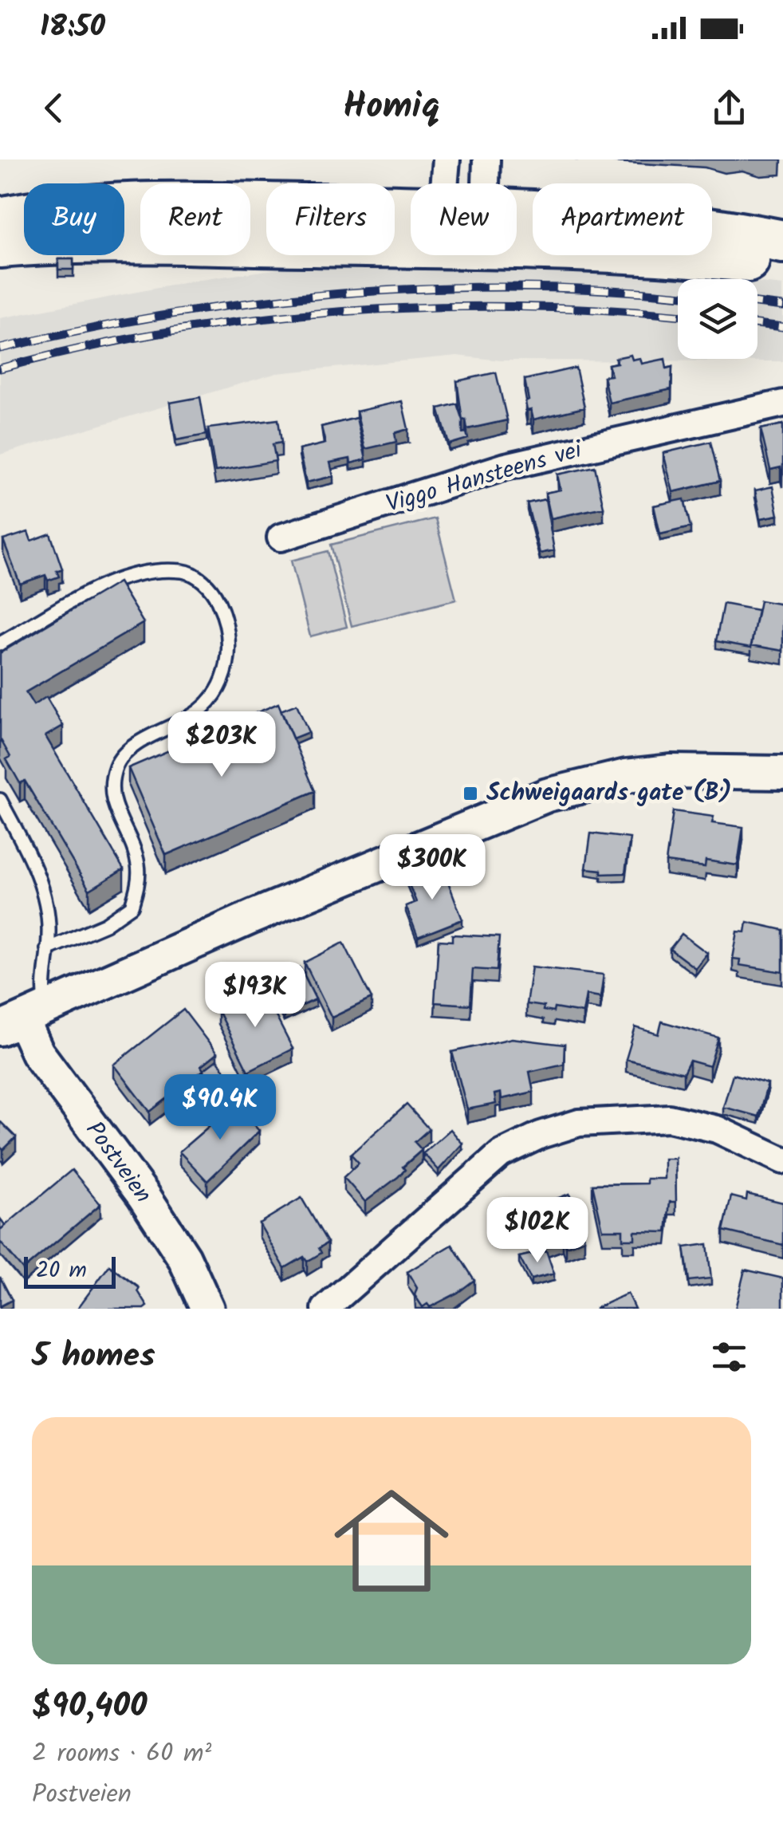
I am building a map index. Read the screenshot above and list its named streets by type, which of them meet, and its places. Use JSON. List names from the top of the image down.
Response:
{
  "streets": {
    "street": ["Viggo Hansteens vei", "Postveien"]
  },
  "places": {
    "transit": ["Schweigaards gate (B)"]
  },
  "scale_bar": "20 m",
  "page": {
    "status": "18:50",
    "header": "Homiq",
    "chip": [
      "Buy",
      "Rent",
      "Filters",
      "New",
      "Apartment"
    ],
    "price": [
      "$203K",
      "$300K",
      "$193K",
      "$90.4K",
      "$102K"
    ],
    "scale": "20 m",
    "heading": "5 homes",
    "list": [
      {
        "name": "$90,400",
        "note": "2 rooms · 60 m² · Postveien"
      }
    ]
  }
}
